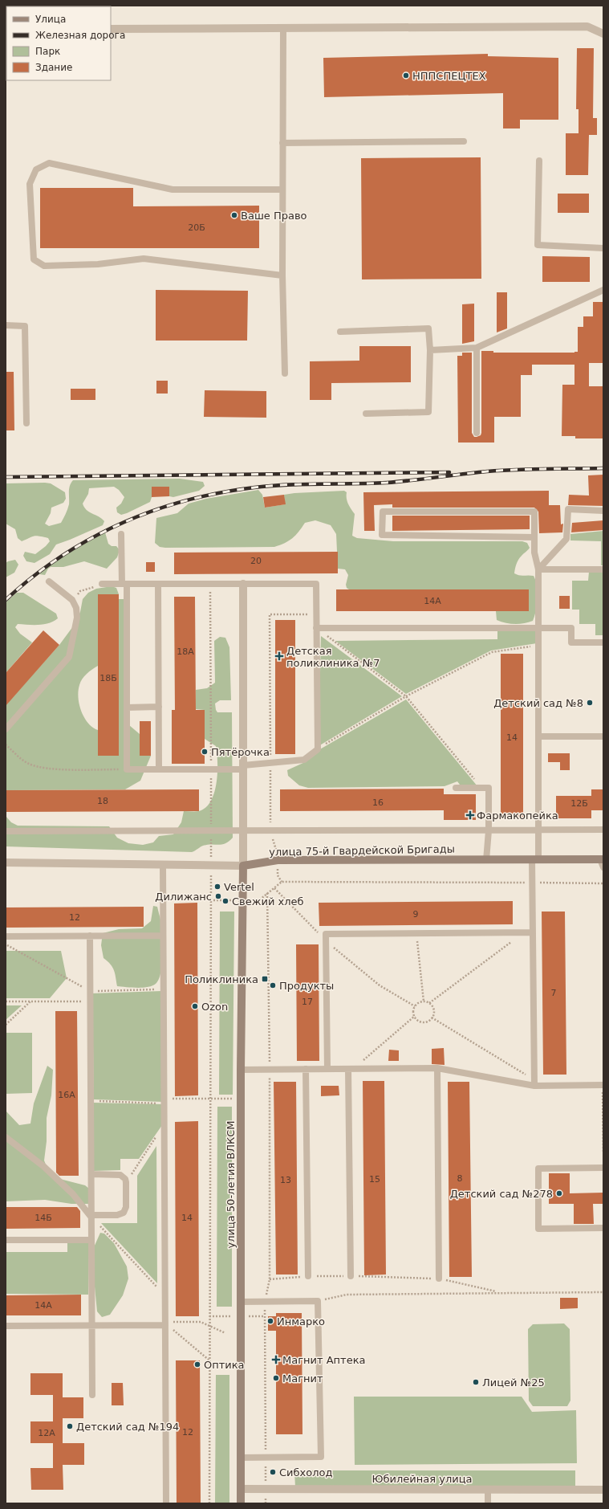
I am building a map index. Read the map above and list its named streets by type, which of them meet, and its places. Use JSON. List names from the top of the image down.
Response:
{
  "streets": {
    "main road": ["улица 75-й Гвардейской Бригады", "улица 50-летия ВЛКСМ"],
    "street": ["Юбилейная улица"]
  },
  "crossings": [
    ["улица 75-й Гвардейской Бригады", "улица 50-летия ВЛКСМ"],
    ["улица 50-летия ВЛКСМ", "Юбилейная улица"]
  ],
  "places": {
    "other": [
      "НППСПЕЦТЕХ",
      "Ваше Право",
      "Детский сад №8",
      "Пятёрочка",
      "Vertel",
      "Дилижанс",
      "Свежий хлеб",
      "Продукты",
      "Ozon",
      "Детский сад №278",
      "Инмарко",
      "Оптика",
      "Магнит",
      "Лицей №25",
      "Детский сад №194",
      "Сибхолод"
    ],
    "health": ["Детская поликлиника №7", "Фармакопейка", "Магнит Аптека"],
    "transit": ["Поликлиника"]
  },
  "house_numbers": [
    "20Б",
    "20",
    "14А",
    "18А",
    "18Б",
    "14",
    "18",
    "16",
    "12Б",
    "9",
    "12",
    "7",
    "17",
    "16А",
    "8",
    "15",
    "13",
    "14Б",
    "14",
    "14А",
    "12",
    "12А"
  ],
  "legend": [
    "Улица",
    "Железная дорога",
    "Парк",
    "Здание"
  ]
}
